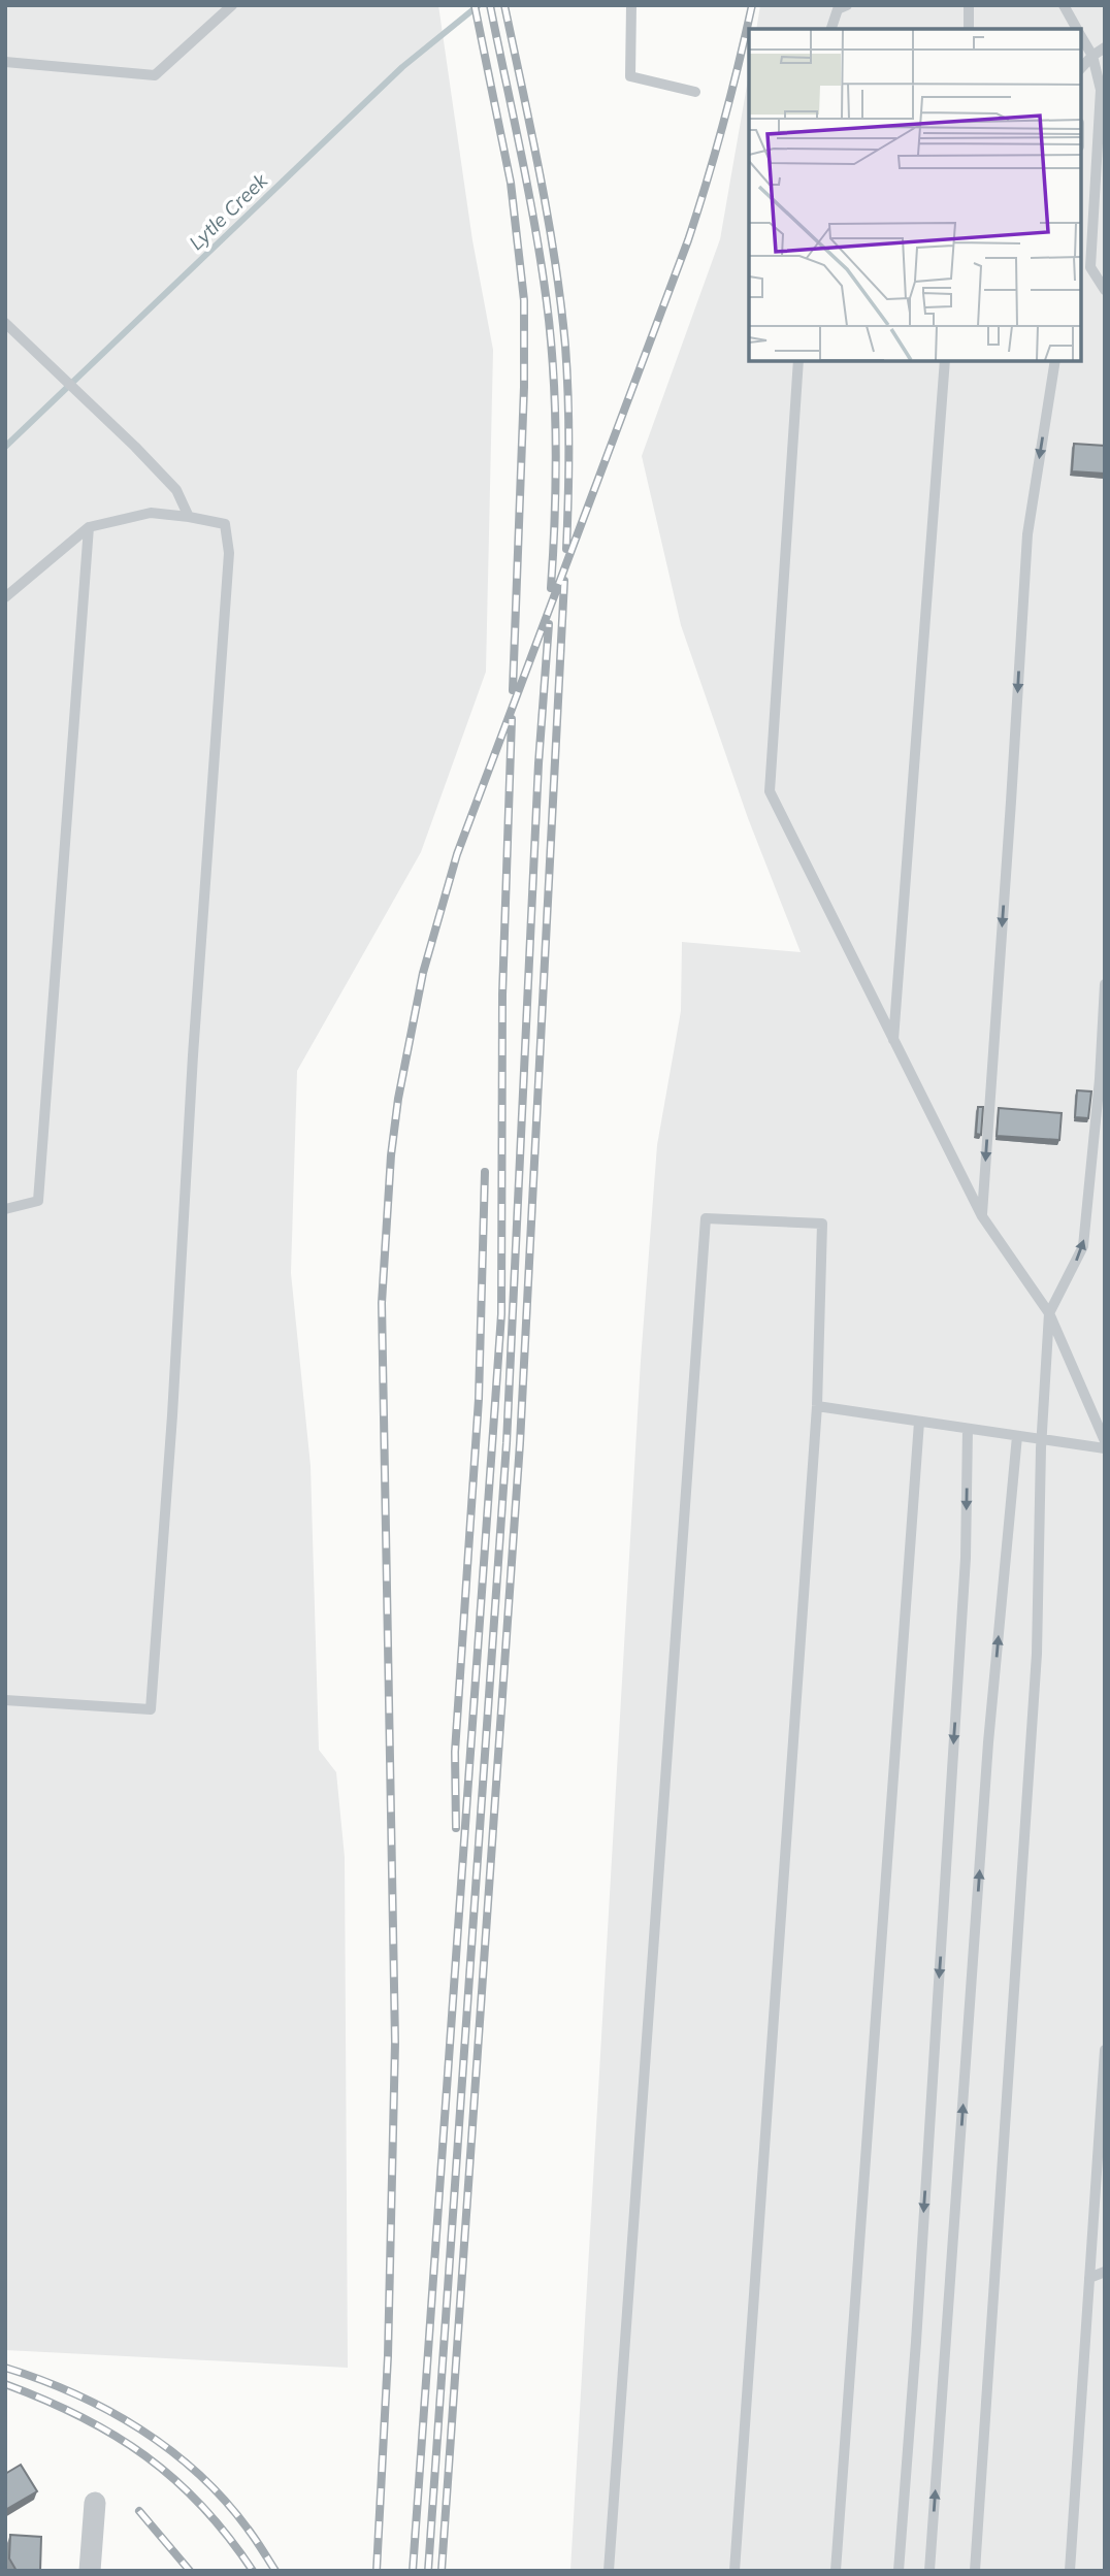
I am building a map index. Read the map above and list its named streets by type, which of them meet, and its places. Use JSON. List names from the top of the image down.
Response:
{
  "water": ["Lytle Creek"]
}
